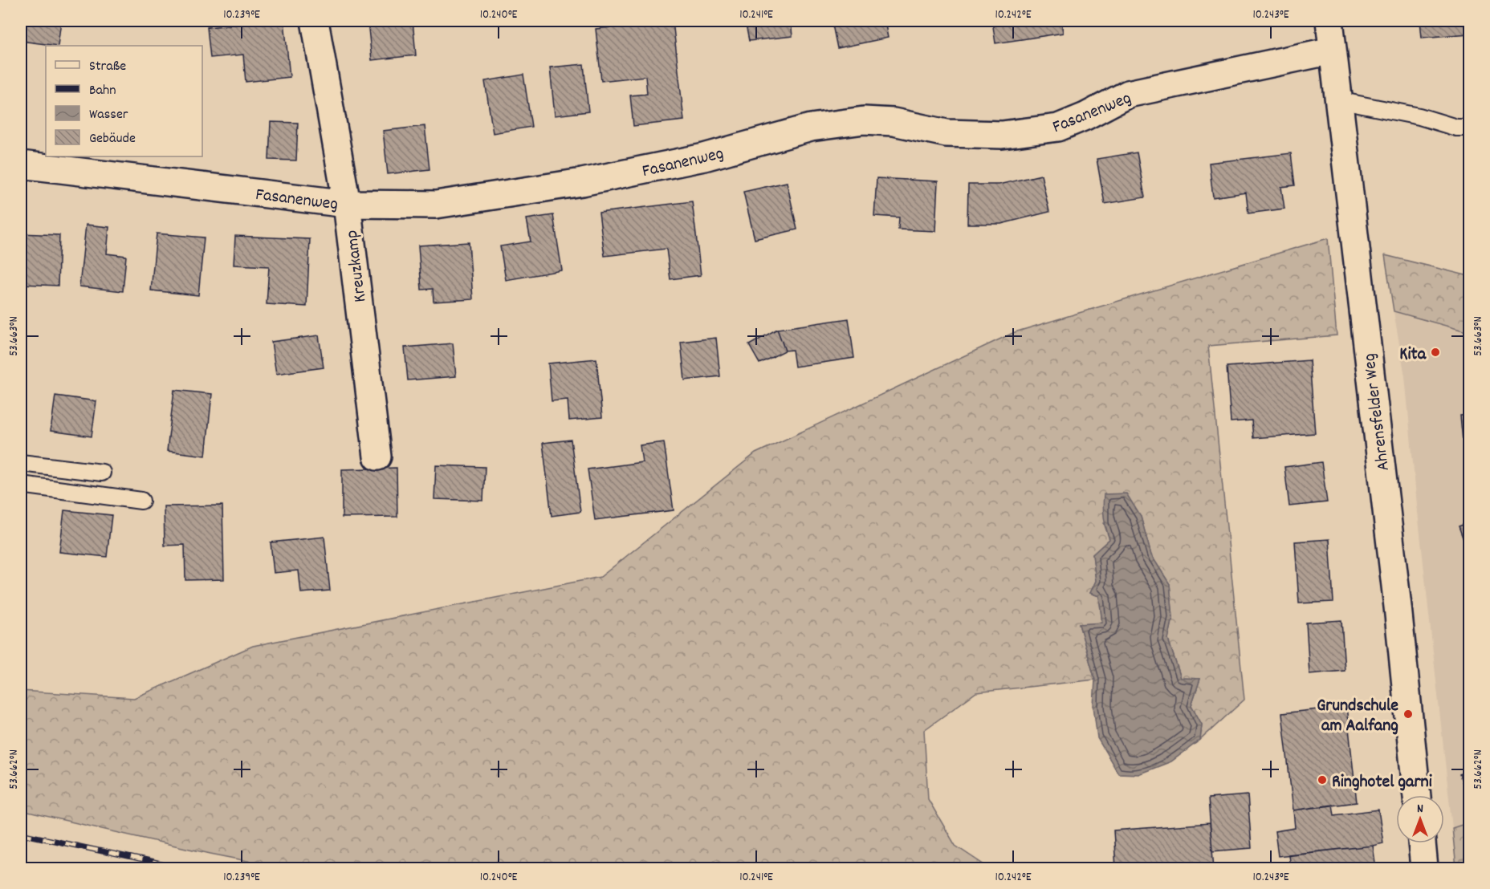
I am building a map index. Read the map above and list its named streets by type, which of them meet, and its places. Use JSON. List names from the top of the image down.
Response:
{
  "streets": {
    "street": ["Fasanenweg", "Kreuzkamp", "Ahrensfelder Weg"]
  },
  "crossings": [
    ["Fasanenweg", "Kreuzkamp"],
    ["Fasanenweg", "Ahrensfelder Weg"]
  ],
  "places": ["Kita", "Grundschule am Aalfang", "Ringhotel garni"],
  "legend": [
    "Straße",
    "Bahn",
    "Wasser",
    "Gebäude"
  ],
  "north": "top",
  "coordinates": [
    "10.239°E",
    "10.240°E",
    "10.241°E",
    "10.242°E",
    "10.243°E",
    "53.663°N",
    "53.662°N"
  ]
}
